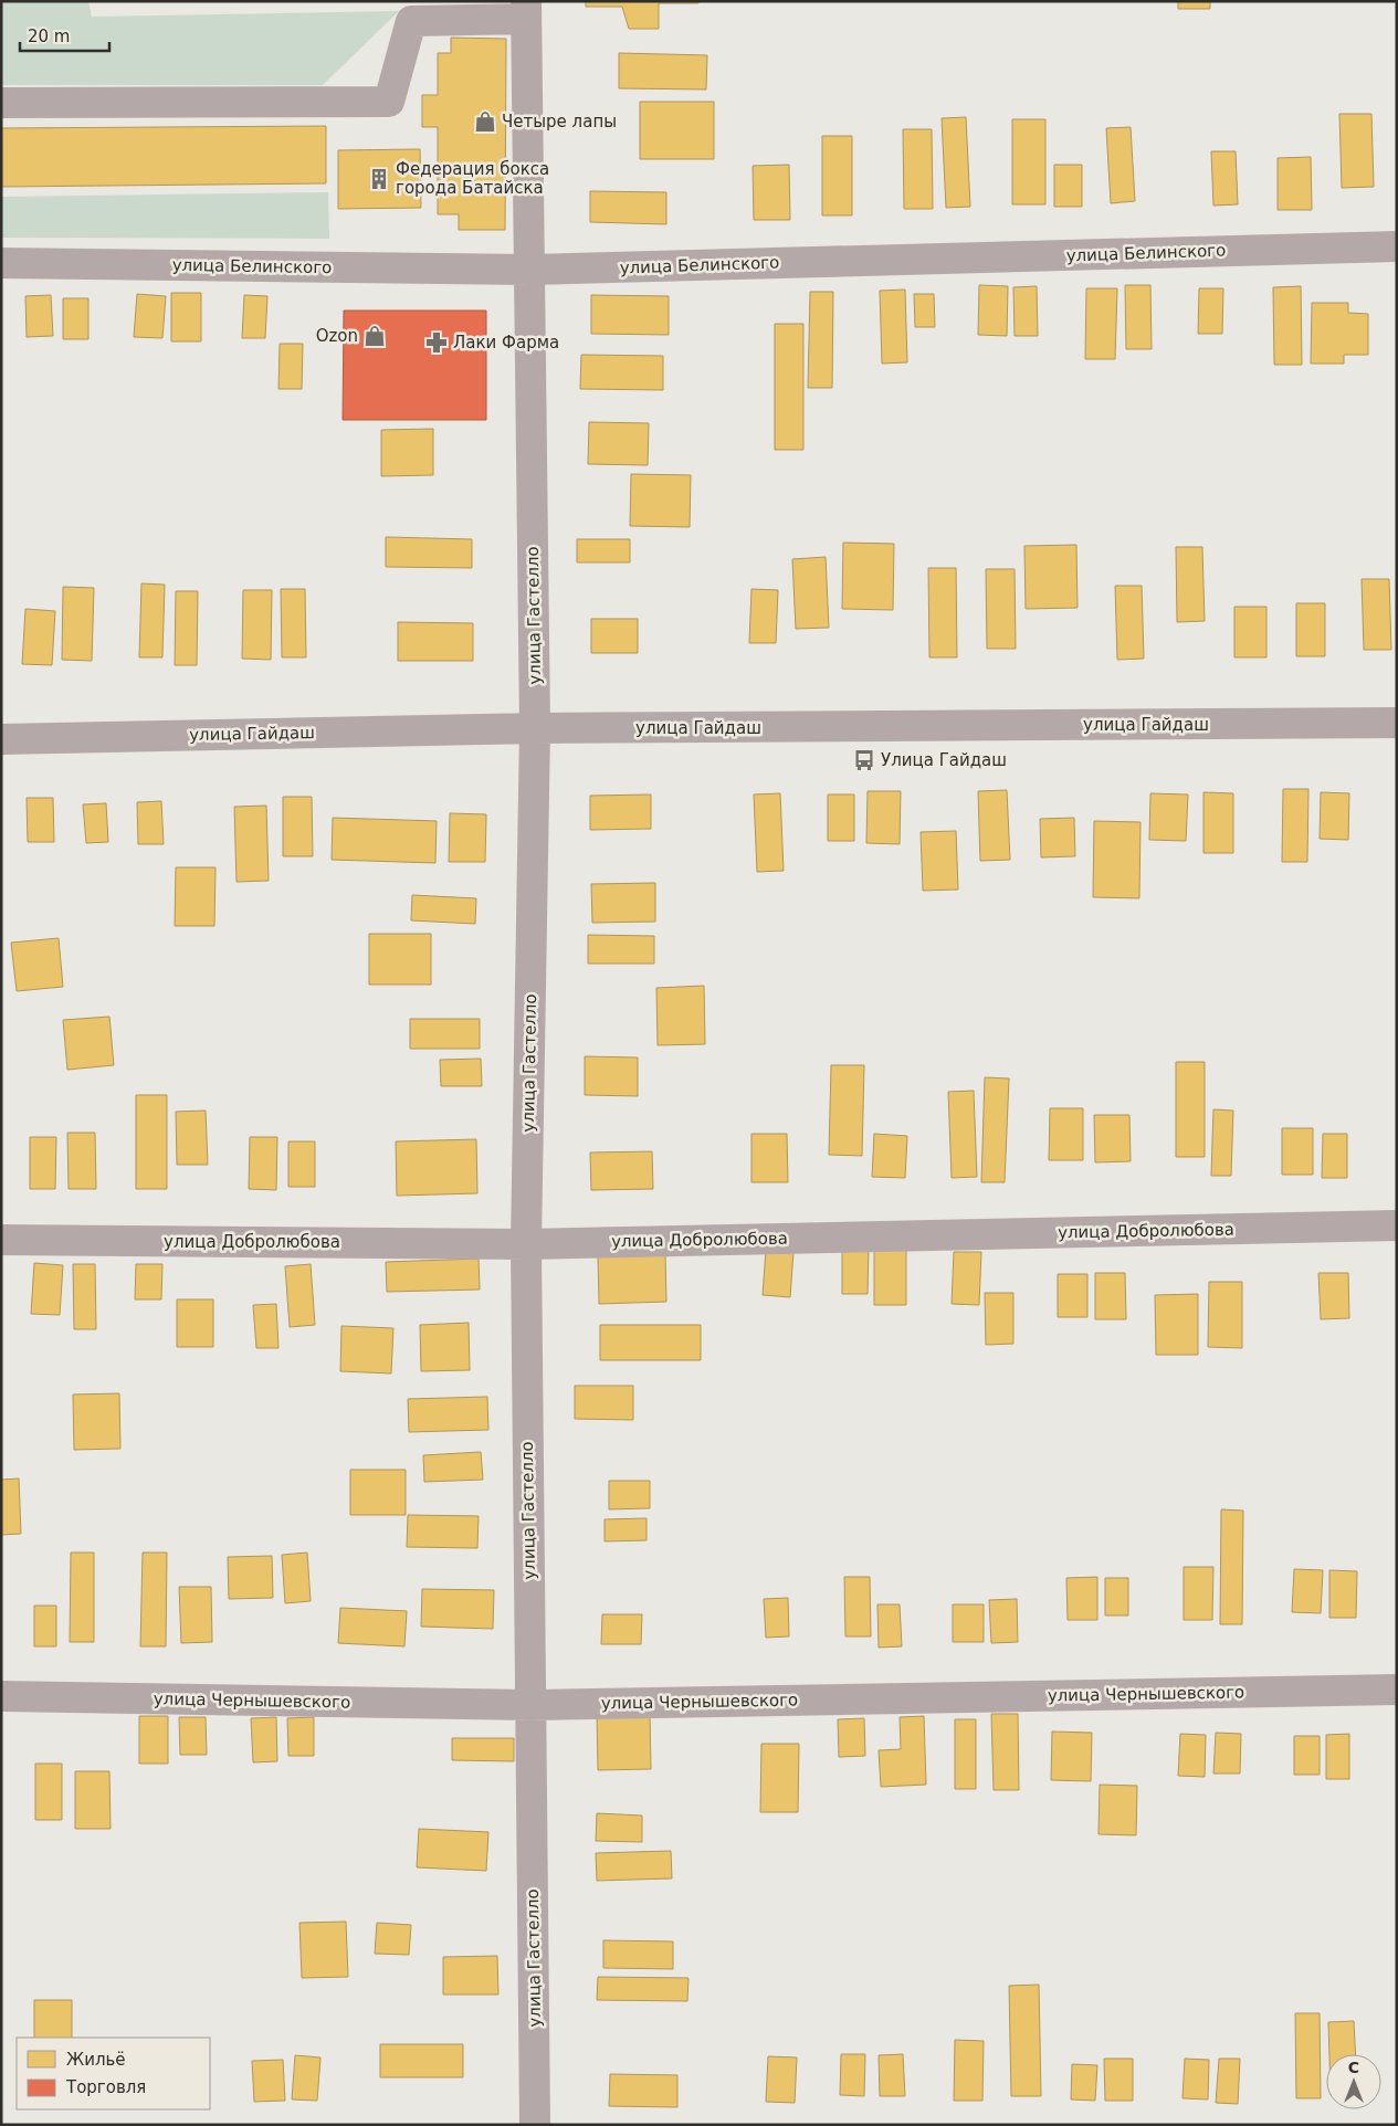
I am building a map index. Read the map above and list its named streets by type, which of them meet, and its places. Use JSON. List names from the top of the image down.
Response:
{
  "streets": {
    "street": [
      "улица Белинского",
      "улица Гастелло",
      "улица Гайдаш",
      "улица Добролюбова",
      "улица Чернышевского"
    ]
  },
  "crossings": [
    ["улица Белинского", "улица Гастелло"],
    ["улица Гастелло", "улица Гайдаш"],
    ["улица Гастелло", "улица Добролюбова"],
    ["улица Гастелло", "улица Чернышевского"]
  ],
  "places": {
    "shop": ["Четыре лапы", "Ozon"],
    "building": ["Федерация бокса города Батайска"],
    "pharmacy": ["Лаки Фарма"],
    "bus stop": ["Улица Гайдаш"]
  },
  "legend": ["Жильё", "Торговля"],
  "scale_bar": "20 m",
  "north": "top"
}
